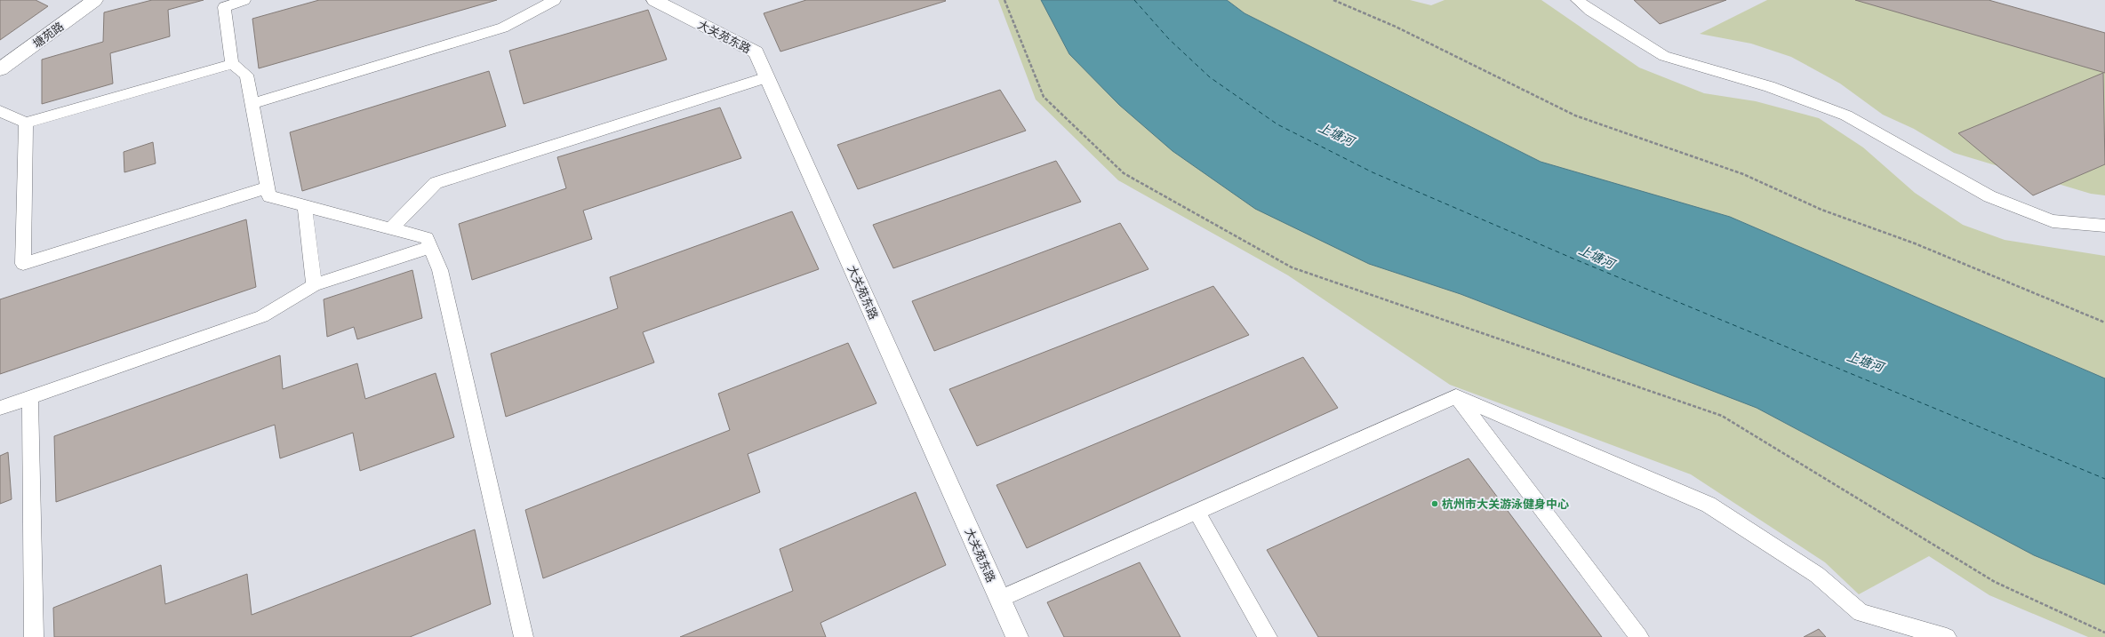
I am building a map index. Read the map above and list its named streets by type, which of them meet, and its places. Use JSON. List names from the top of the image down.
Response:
{
  "streets": {
    "street": ["塘苑路", "大关苑东路"]
  },
  "water": ["上塘河"],
  "places": ["杭州市大关游泳健身中心"]
}
